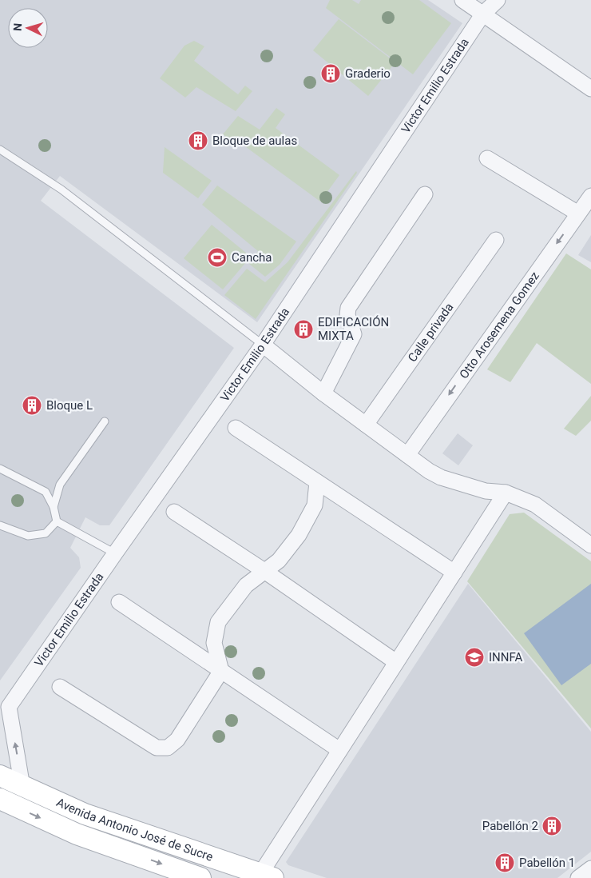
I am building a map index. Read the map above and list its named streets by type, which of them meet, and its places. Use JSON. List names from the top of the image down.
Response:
{
  "streets": {
    "main road": ["Avenida Antonio José de Sucre"],
    "street": ["Victor Emilio Estrada", "Otto Arosemena Gomez", "Calle privada"]
  },
  "crossings": [
    ["Victor Emilio Estrada", "Avenida Antonio José de Sucre"]
  ],
  "places": {
    "building": [
      "Graderio",
      "Bloque de aulas",
      "EDIFICACIÓN MIXTA",
      "Bloque L",
      "Pabellón 2",
      "Pabellón 1"
    ],
    "sports": ["Cancha"],
    "school or university": ["INNFA"]
  },
  "north": "left"
}
